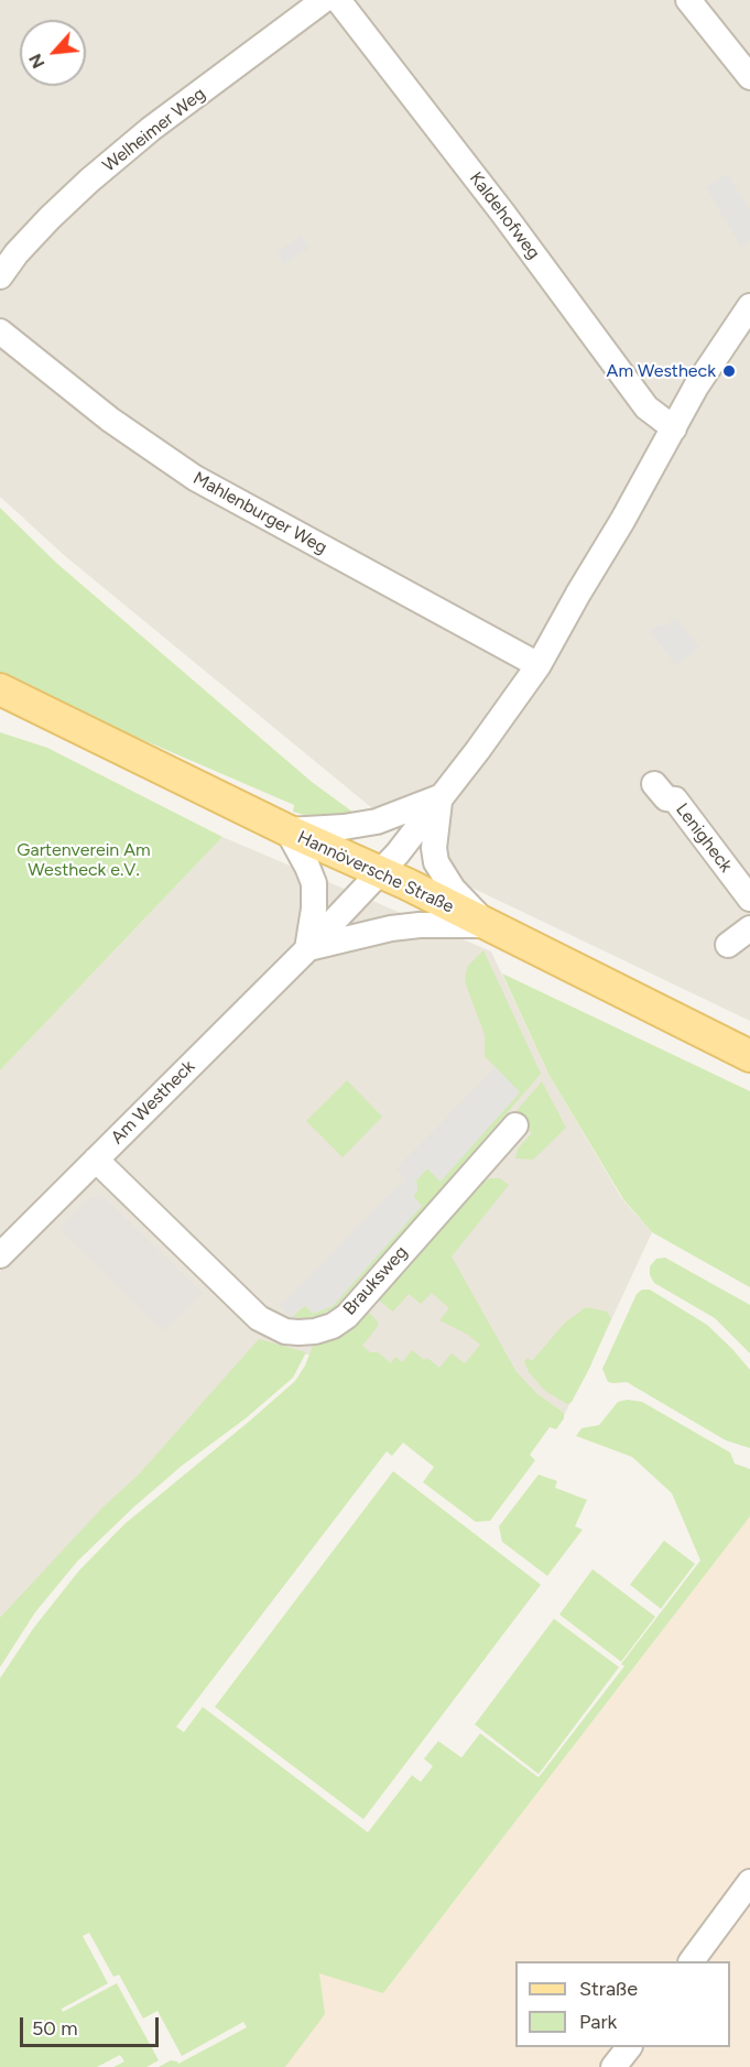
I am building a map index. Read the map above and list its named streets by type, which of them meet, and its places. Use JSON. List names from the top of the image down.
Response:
{
  "streets": {
    "main road": ["Hannöversche Straße"],
    "street": [
      "Welheimer Weg",
      "Kaldehofweg",
      "Mahlenburger Weg",
      "Lenigheck",
      "Am Westheck",
      "Brauksweg"
    ]
  },
  "crossings": [
    ["Kaldehofweg", "Am Westheck"],
    ["Mahlenburger Weg", "Am Westheck"],
    ["Hannöversche Straße", "Am Westheck"],
    ["Am Westheck", "Brauksweg"]
  ],
  "parks": ["Gartenverein Am Westheck e.V."],
  "places": ["Am Westheck"],
  "legend": ["Straße", "Park"],
  "scale_bar": "50 m",
  "north": "bottom left"
}
